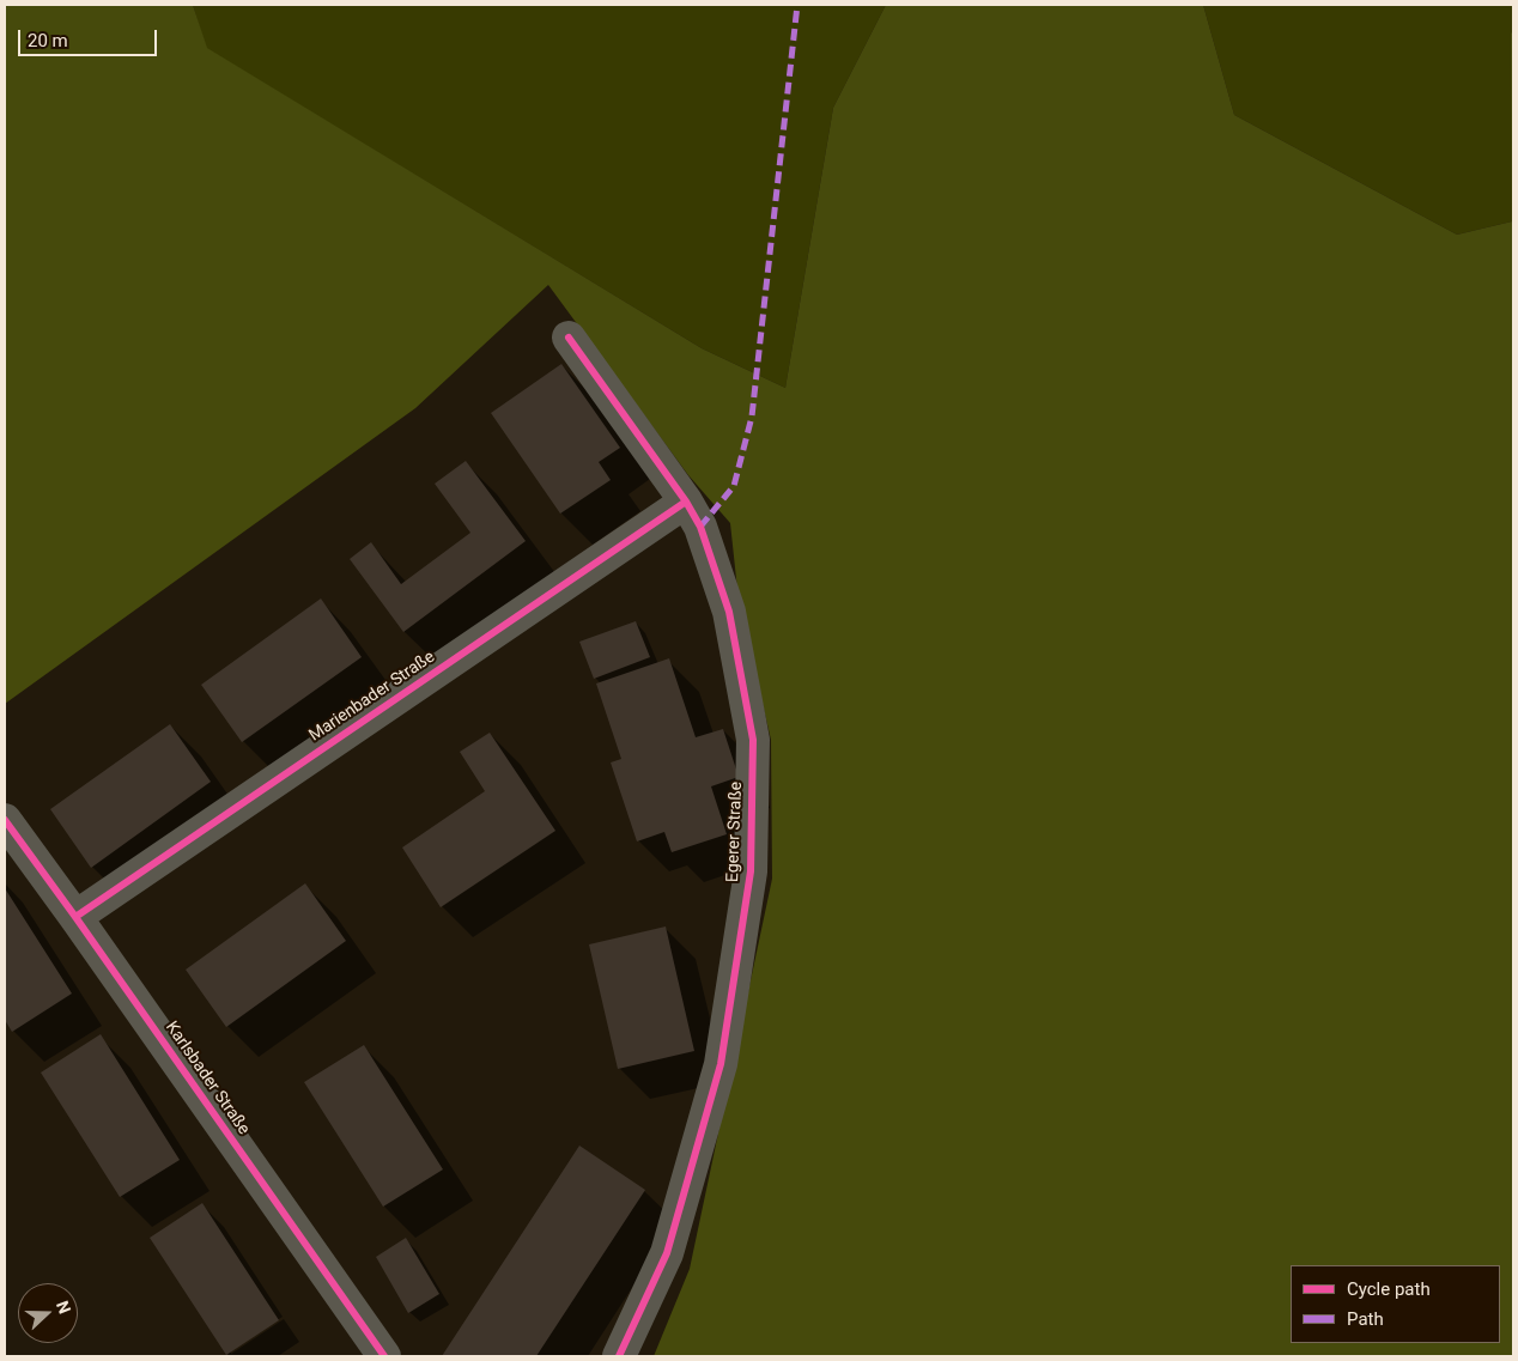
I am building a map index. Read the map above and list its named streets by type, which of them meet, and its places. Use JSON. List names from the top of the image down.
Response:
{
  "streets": {
    "street": ["Marienbader Straße", "Egerer Straße", "Karlsbader Straße"]
  },
  "crossings": [
    ["Marienbader Straße", "Egerer Straße"],
    ["Marienbader Straße", "Karlsbader Straße"]
  ],
  "legend": ["Cycle path", "Path"],
  "scale_bar": "20 m",
  "north": "right"
}
